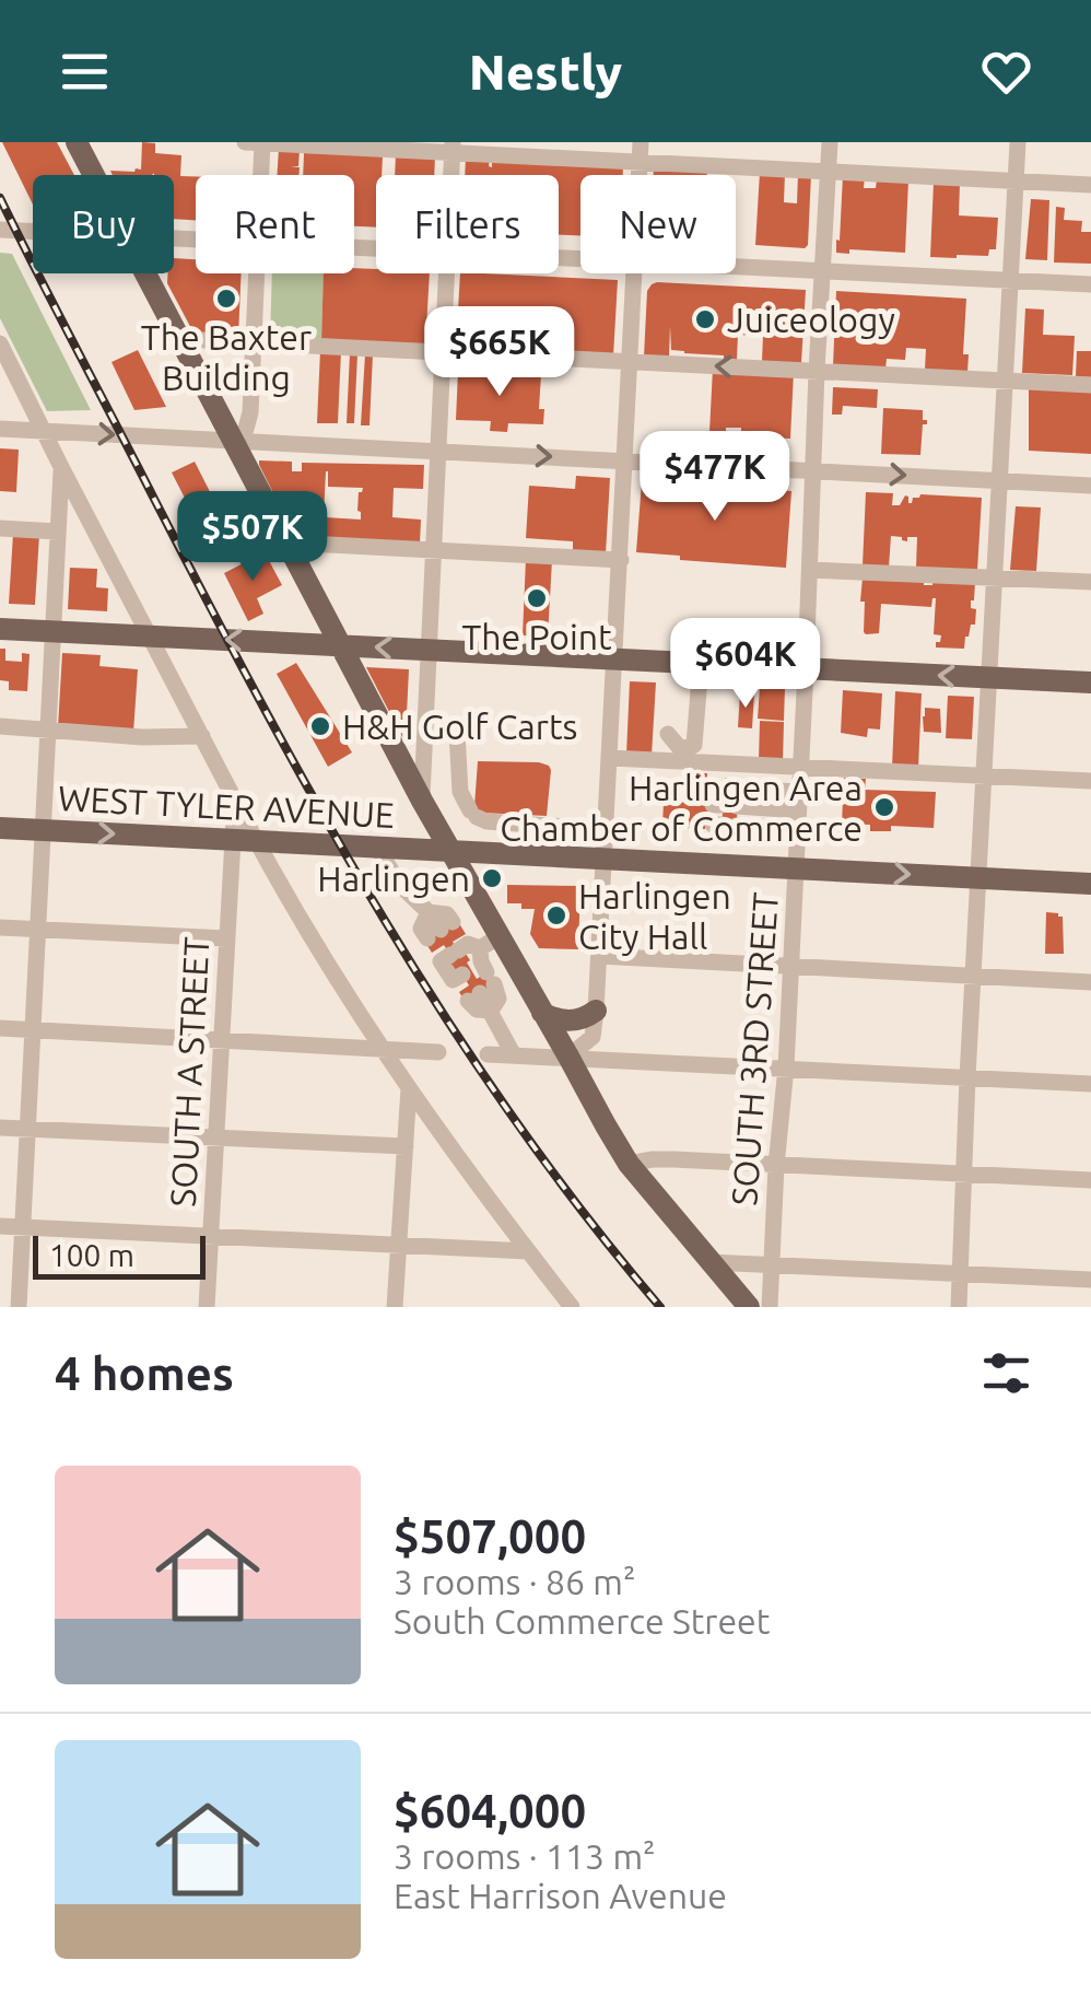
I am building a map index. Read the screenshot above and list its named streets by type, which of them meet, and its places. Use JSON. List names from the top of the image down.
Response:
{
  "streets": {
    "main road": ["WEST TYLER AVENUE"],
    "street": ["SOUTH 3RD STREET", "SOUTH A STREET"]
  },
  "crossings": [
    ["WEST TYLER AVENUE", "SOUTH 3RD STREET"],
    ["WEST TYLER AVENUE", "SOUTH A STREET"]
  ],
  "places": [
    "The Baxter Building",
    "Juiceology",
    "The Point",
    "H&H Golf Carts",
    "Harlingen Area Chamber of Commerce",
    "Harlingen",
    "Harlingen City Hall"
  ],
  "scale_bar": "100 m",
  "page": {
    "header": "Nestly",
    "chip": [
      "Buy",
      "Rent",
      "Filters",
      "New"
    ],
    "price": [
      "$665K",
      "$477K",
      "$507K",
      "$604K"
    ],
    "scale": "100 m",
    "heading": "4 homes",
    "list": [
      {
        "name": "$507,000",
        "note": "3 rooms · 86 m² · South Commerce Street"
      },
      {
        "name": "$604,000",
        "note": "3 rooms · 113 m² · East Harrison Avenue"
      }
    ]
  }
}
